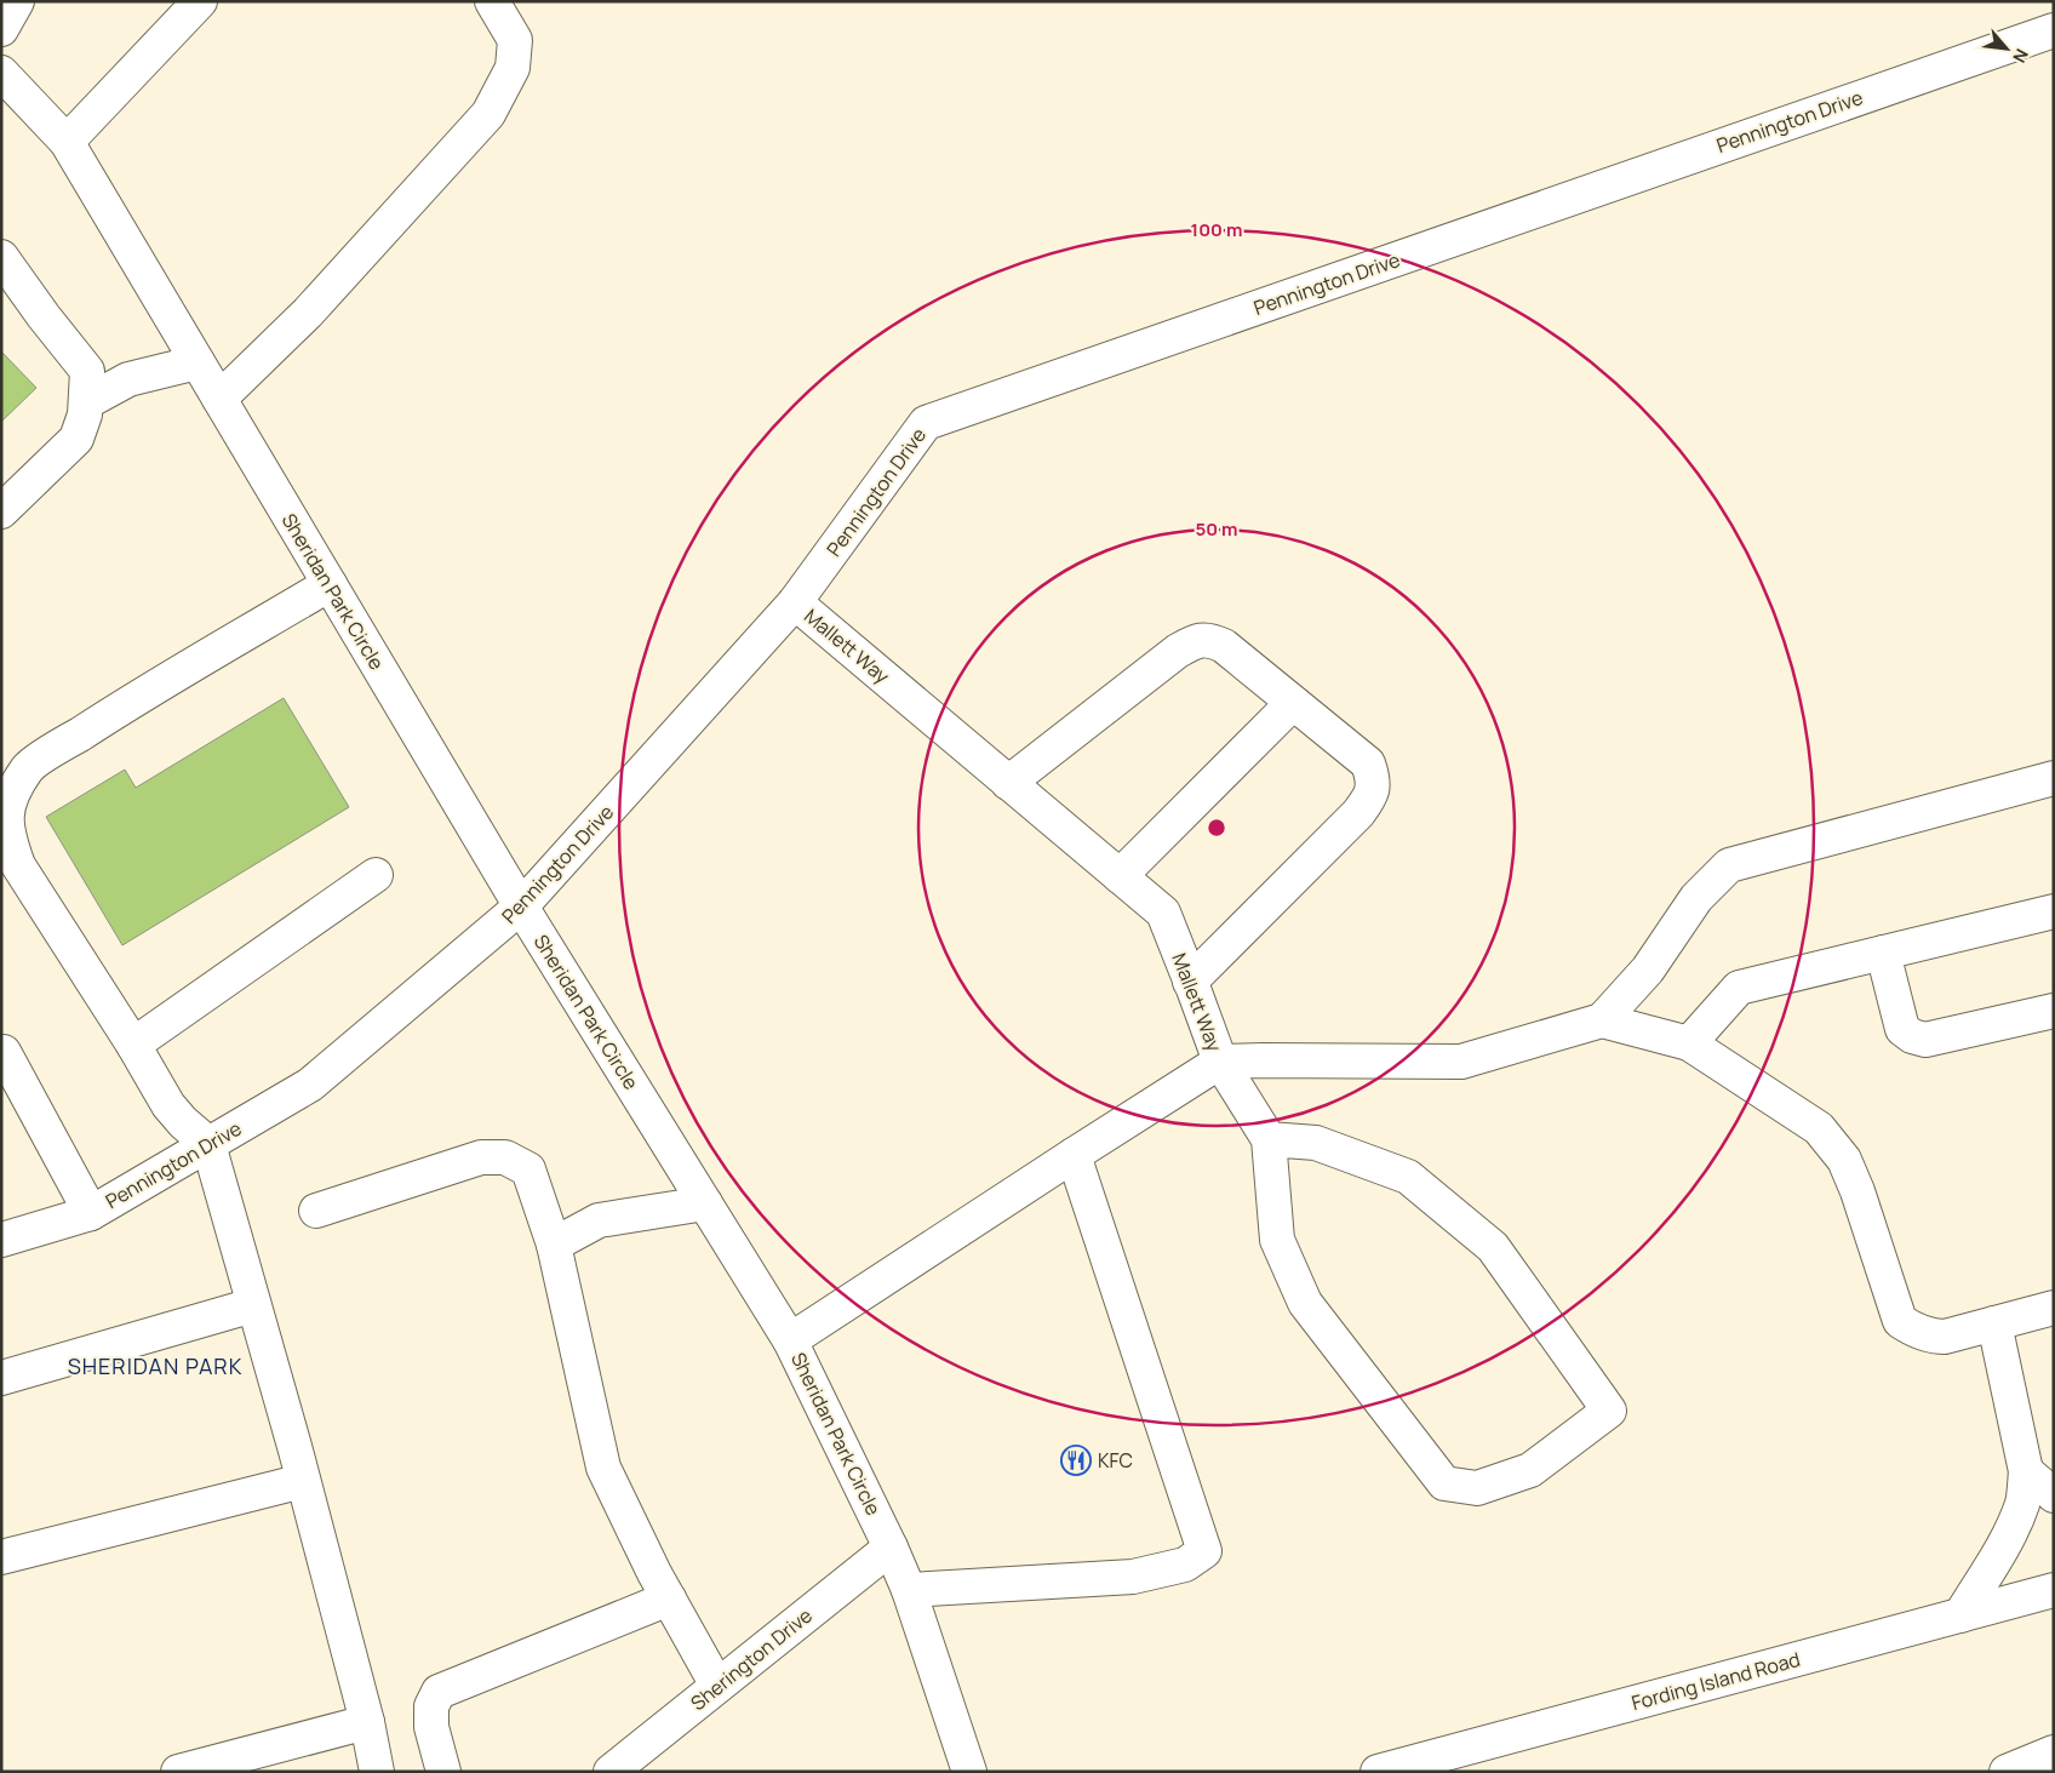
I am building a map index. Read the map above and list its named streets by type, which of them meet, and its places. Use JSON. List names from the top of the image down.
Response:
{
  "streets": {
    "main road": [
      "Pennington Drive",
      "Sheridan Park Circle",
      "Mallett Way",
      "Sherington Drive",
      "Fording Island Road"
    ]
  },
  "crossings": [
    ["Pennington Drive", "Sheridan Park Circle"],
    ["Pennington Drive", "Mallett Way"],
    ["Sheridan Park Circle", "Mallett Way"],
    ["Sheridan Park Circle", "Sherington Drive"]
  ],
  "districts": ["SHERIDAN PARK"],
  "places": {
    "restaurant": ["KFC"]
  },
  "north": "bottom right",
  "rings": ["100 m", "50 m"]
}
